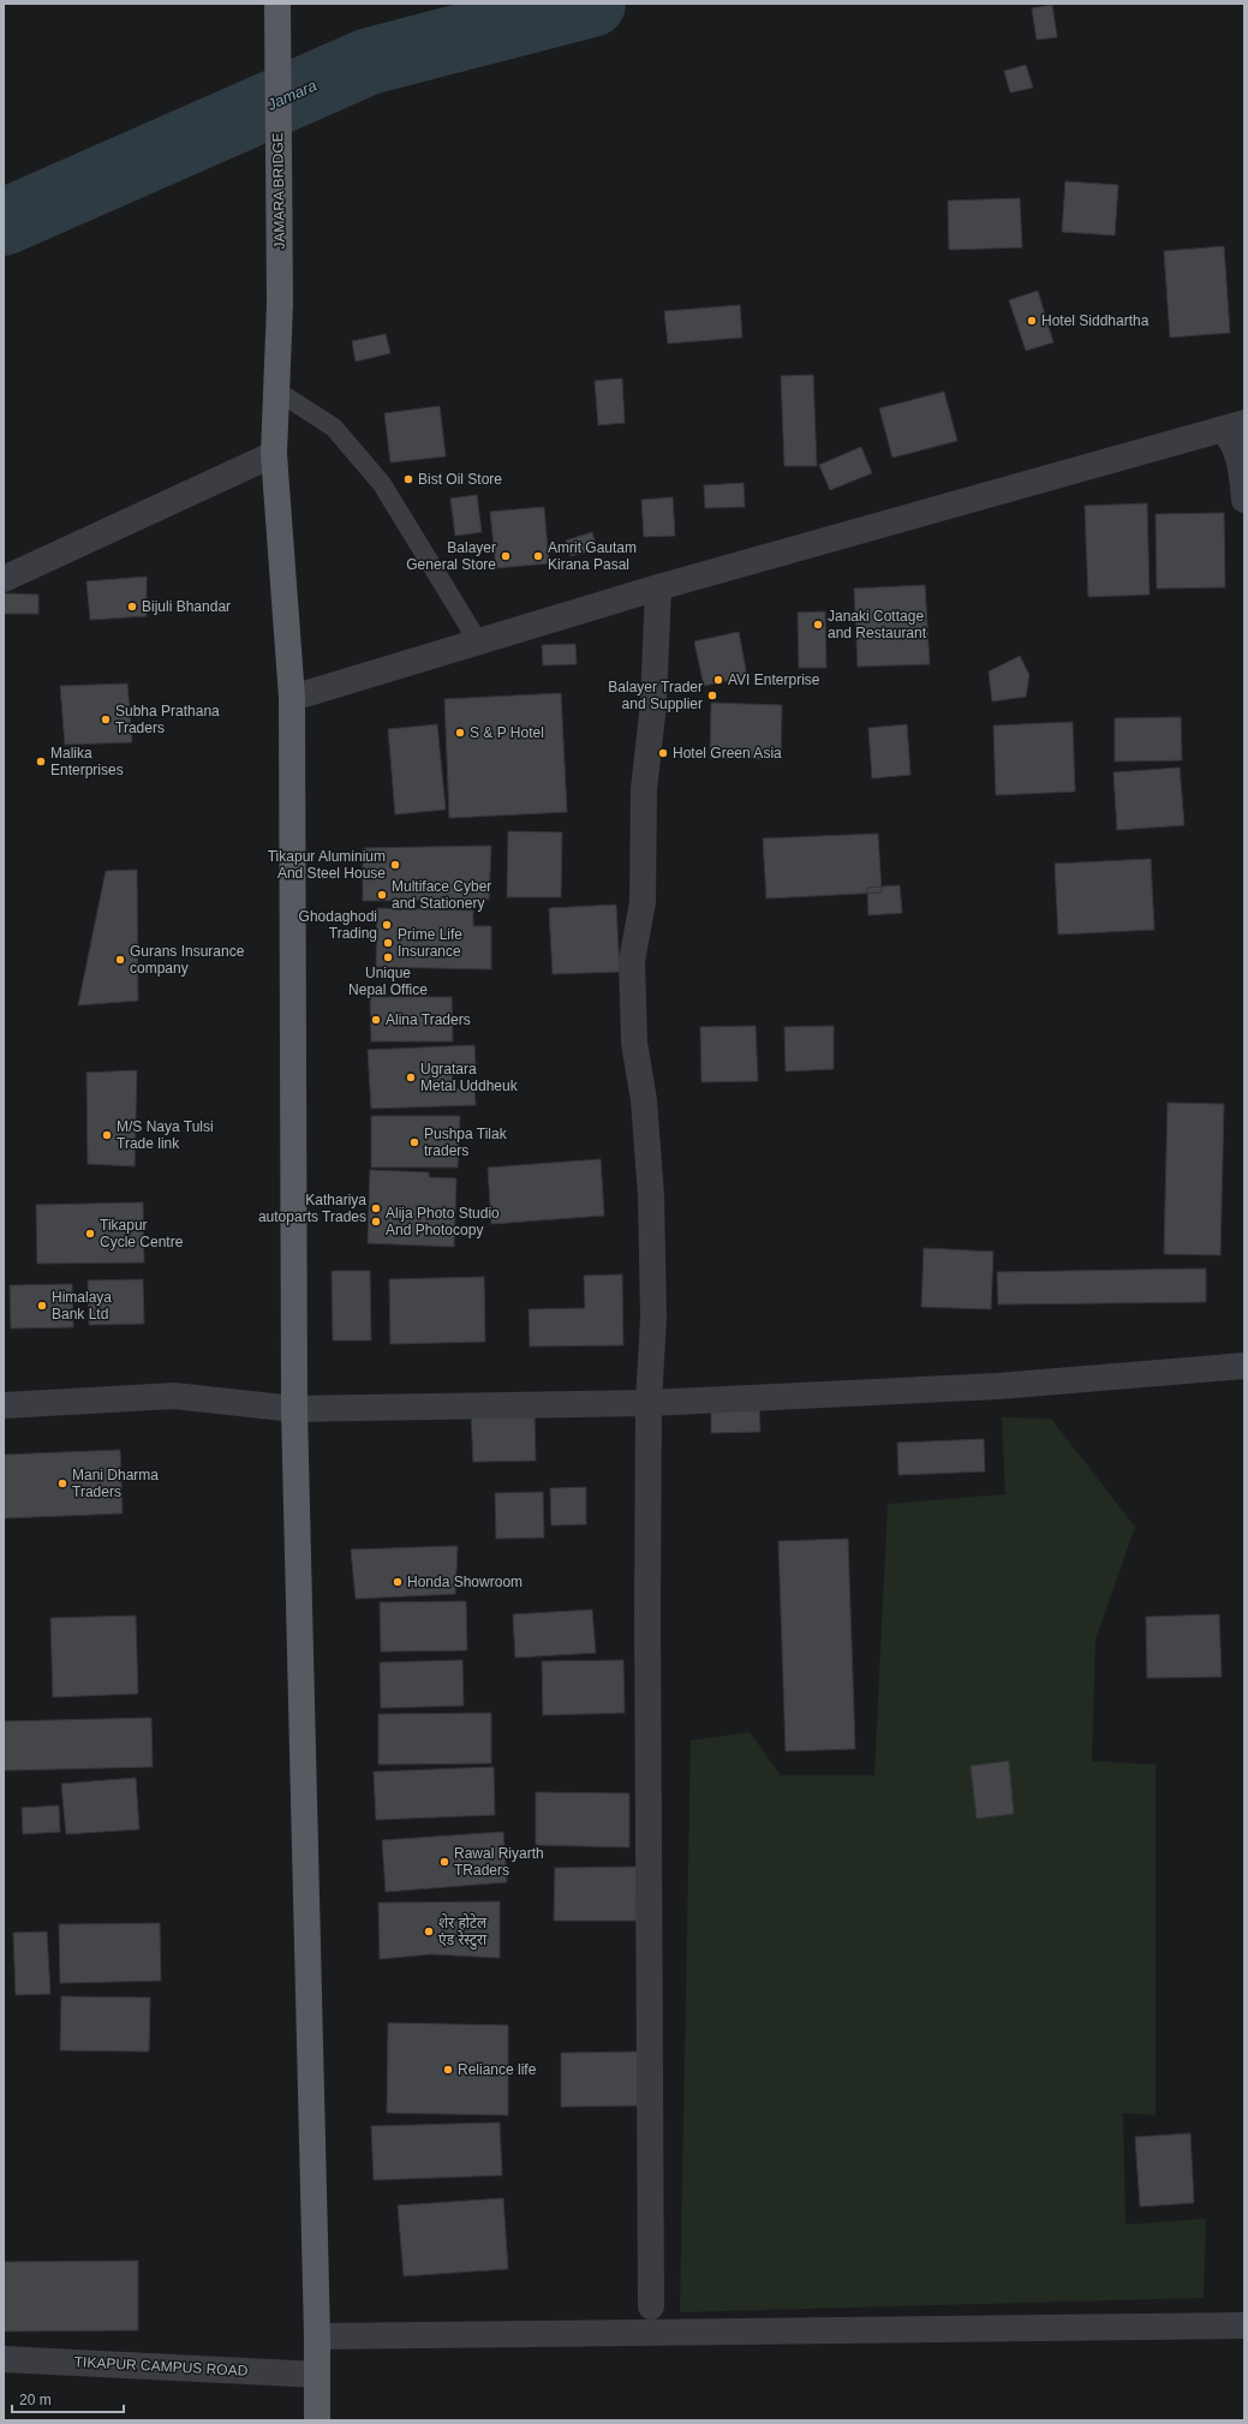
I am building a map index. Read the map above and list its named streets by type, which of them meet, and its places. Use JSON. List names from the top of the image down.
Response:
{
  "streets": {
    "main road": ["JAMARA BRIDGE"],
    "street": ["TIKAPUR CAMPUS ROAD"]
  },
  "crossings": [
    ["JAMARA BRIDGE", "TIKAPUR CAMPUS ROAD"]
  ],
  "water": ["Jamara"],
  "places": [
    "Hotel Siddhartha",
    "Bist Oil Store",
    "Balayer General Store",
    "Amrit Gautam Kirana Pasal",
    "Bijuli Bhandar",
    "Janaki Cottage and Restaurant",
    "AVI Enterprise",
    "Balayer Trader and Supplier",
    "Subha Prathana Traders",
    "S & P Hotel",
    "Hotel Green Asia",
    "Malika Enterprises",
    "Tikapur Aluminium And Steel House",
    "Multiface Cyber and Stationery",
    "Ghodaghodi Trading",
    "Prime Life Insurance",
    "Unique Nepal Office",
    "Gurans Insurance company",
    "Alina Traders",
    "Ugratara Metal Uddheuk",
    "M/S Naya Tulsi Trade link",
    "Pushpa Tilak traders",
    "Kathariya autoparts Trades",
    "Alija Photo Studio And Photocopy",
    "Tikapur Cycle Centre",
    "Himalaya Bank Ltd",
    "Mani Dharma Traders",
    "Honda Showroom",
    "Rawal Riyarth TRaders",
    "शेर होटेल एंड रेस्टुरा",
    "Reliance life"
  ],
  "scale_bar": "20 m"
}
